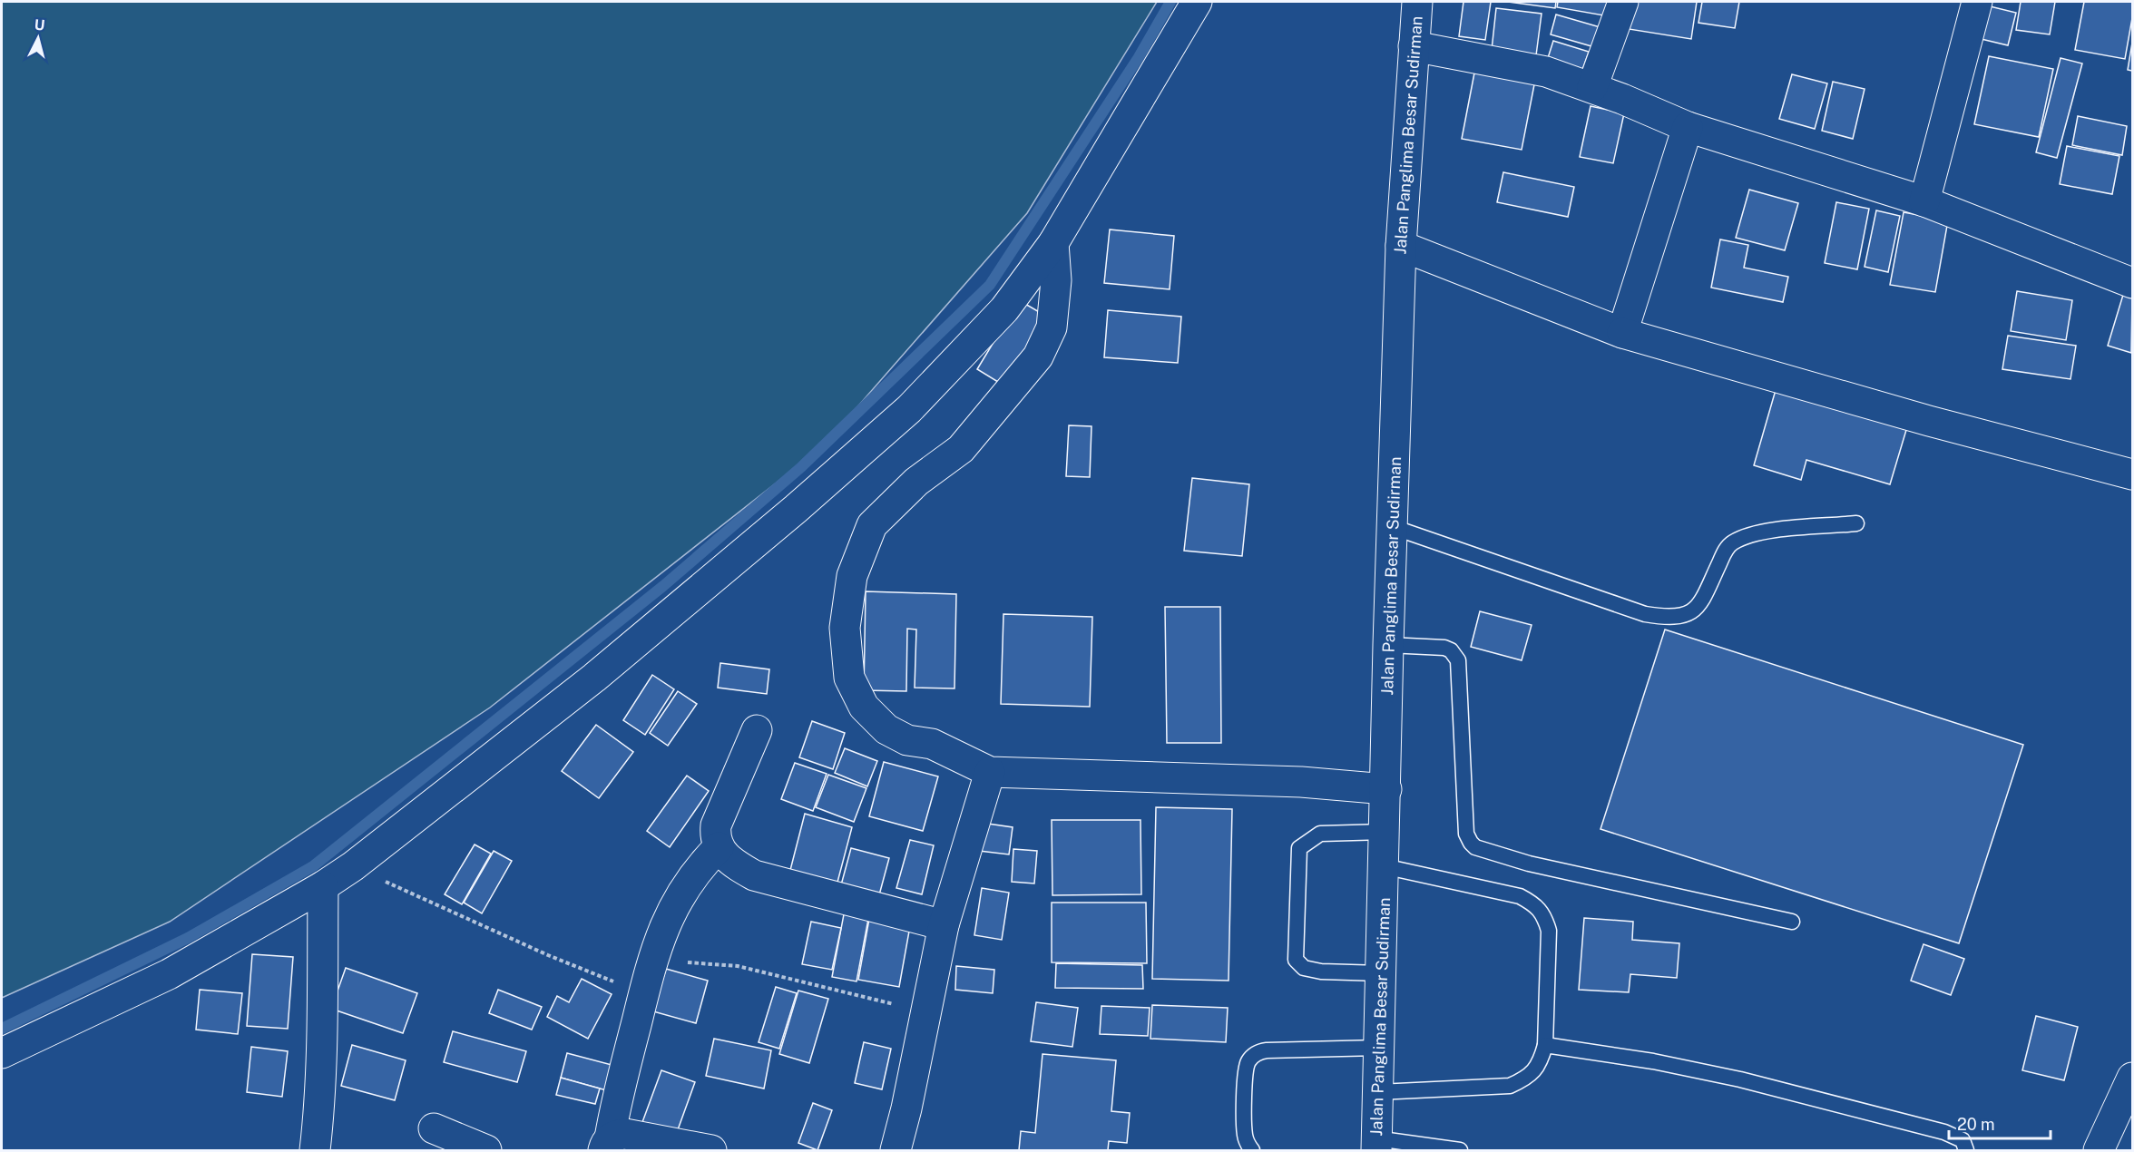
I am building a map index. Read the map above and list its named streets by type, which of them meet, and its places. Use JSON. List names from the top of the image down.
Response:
{
  "streets": {
    "street": ["Jalan Panglima Besar Sudirman"]
  },
  "scale_bar": "20 m",
  "north": "top"
}
